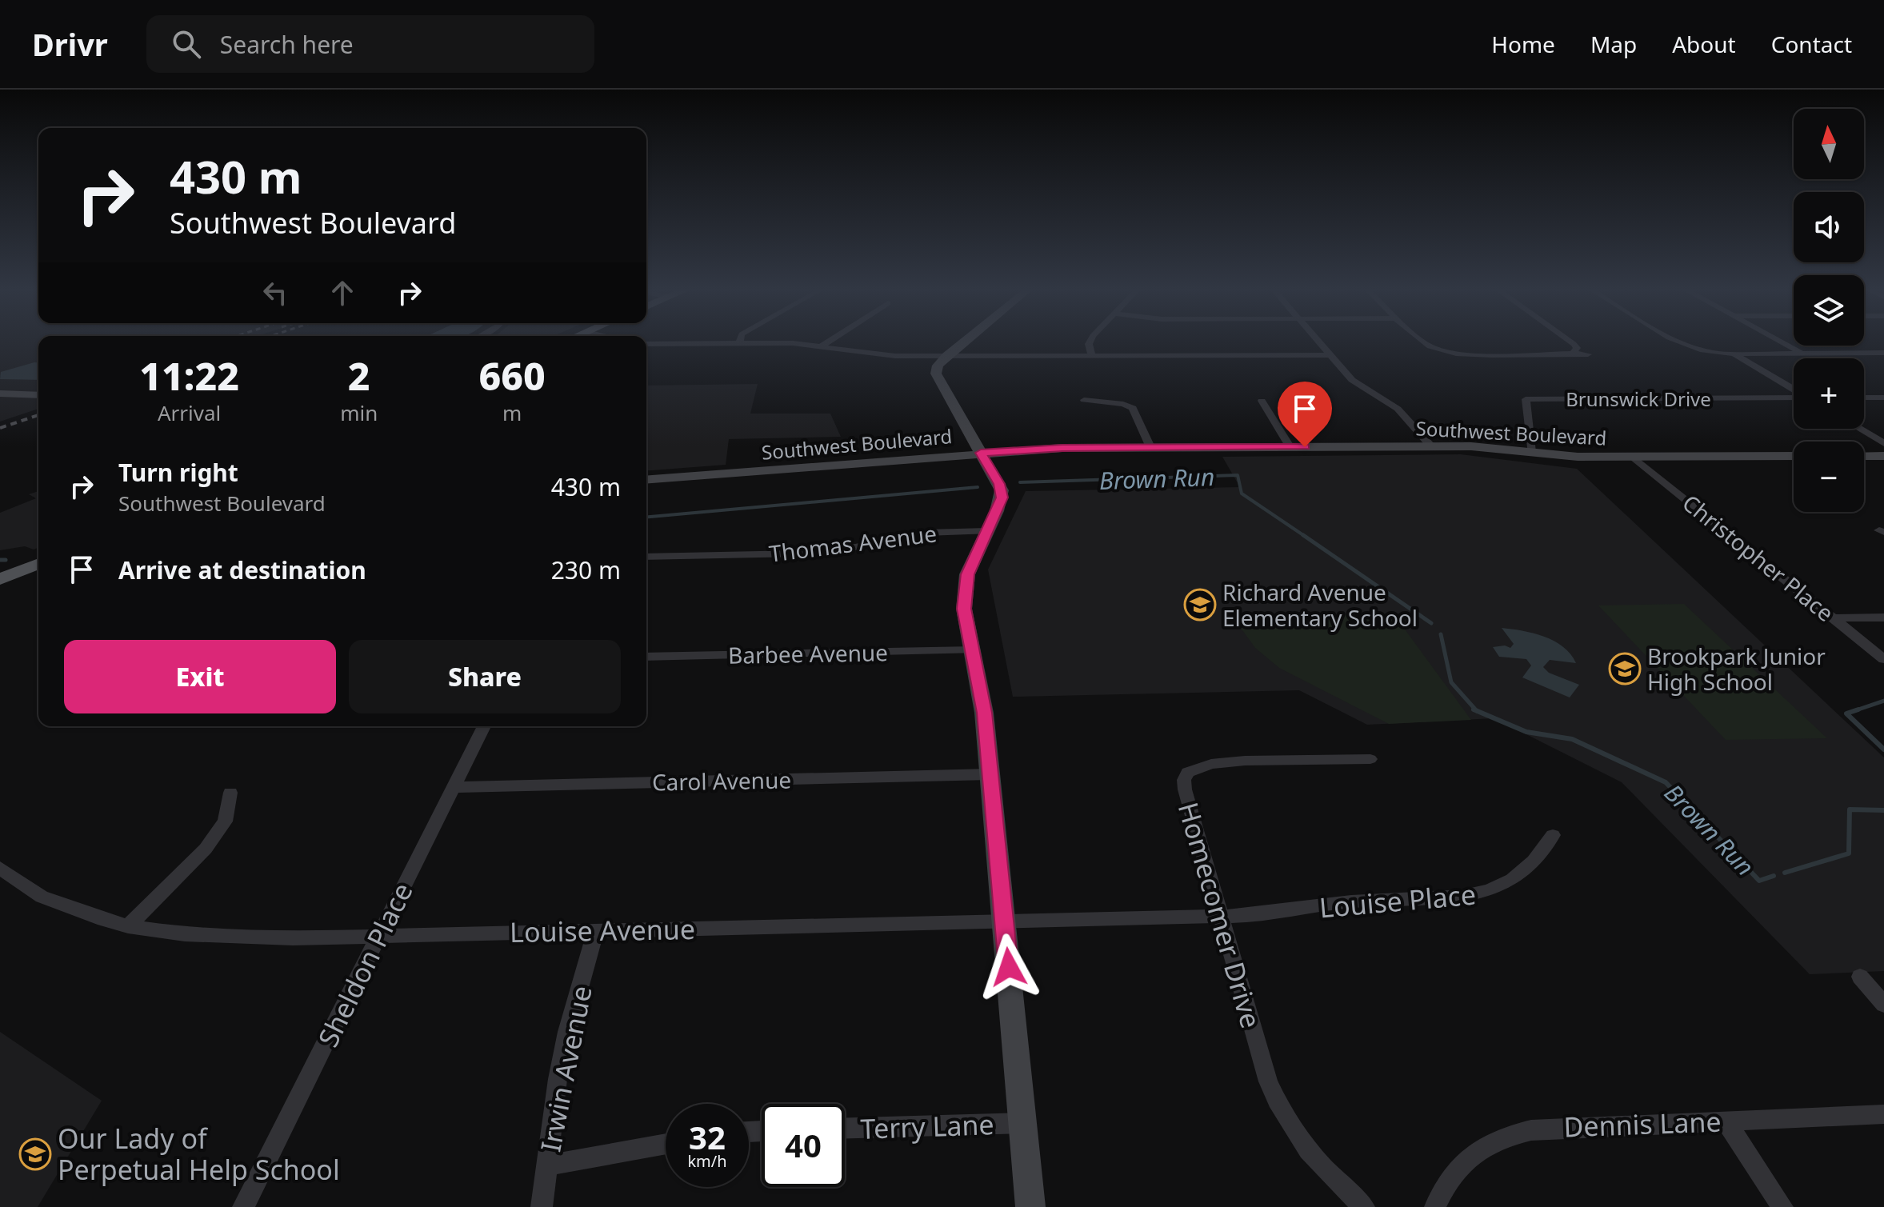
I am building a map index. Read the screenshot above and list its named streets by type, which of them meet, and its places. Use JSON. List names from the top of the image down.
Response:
{
  "streets": {
    "street": [
      "Brunswick Drive",
      "Southwest Boulevard",
      "Thomas Avenue",
      "Christopher Place",
      "Barbee Avenue",
      "Carol Avenue",
      "Louise Place",
      "Homecomer Drive",
      "Louise Avenue",
      "Sheldon Place",
      "Irwin Avenue",
      "Dennis Lane",
      "Terry Lane"
    ]
  },
  "crossings": [
    ["Brunswick Drive", "Southwest Boulevard"],
    ["Southwest Boulevard", "Christopher Place"],
    ["Carol Avenue", "Sheldon Place"],
    ["Louise Place", "Homecomer Drive"],
    ["Louise Place", "Louise Avenue"],
    ["Homecomer Drive", "Louise Avenue"],
    ["Louise Avenue", "Sheldon Place"],
    ["Louise Avenue", "Irwin Avenue"]
  ],
  "water": ["Brown Run"],
  "places": {
    "school or university": ["Richard Avenue Elementary School", "Brookpark Junior High School", "Our Lady of Perpetual Help School"]
  },
  "north": "top",
  "page": {
    "header": "Drivr",
    "search": "Search here",
    "nav": [
      "Home",
      "Map",
      "About",
      "Contact"
    ],
    "map_buttons": ["+", "−"],
    "turn": ["430 m", "Southwest Boulevard"],
    "eta": [
      "11:22",
      "Arrival",
      "2",
      "min",
      "660",
      "m"
    ],
    "list": [
      {
        "name": "Turn right",
        "note": "Southwest Boulevard",
        "value": "430 m"
      },
      {
        "name": "Arrive at destination",
        "value": "230 m"
      }
    ],
    "buttons": ["Exit", "Share"],
    "speed": "32 km/h",
    "limit": "40"
  }
}
